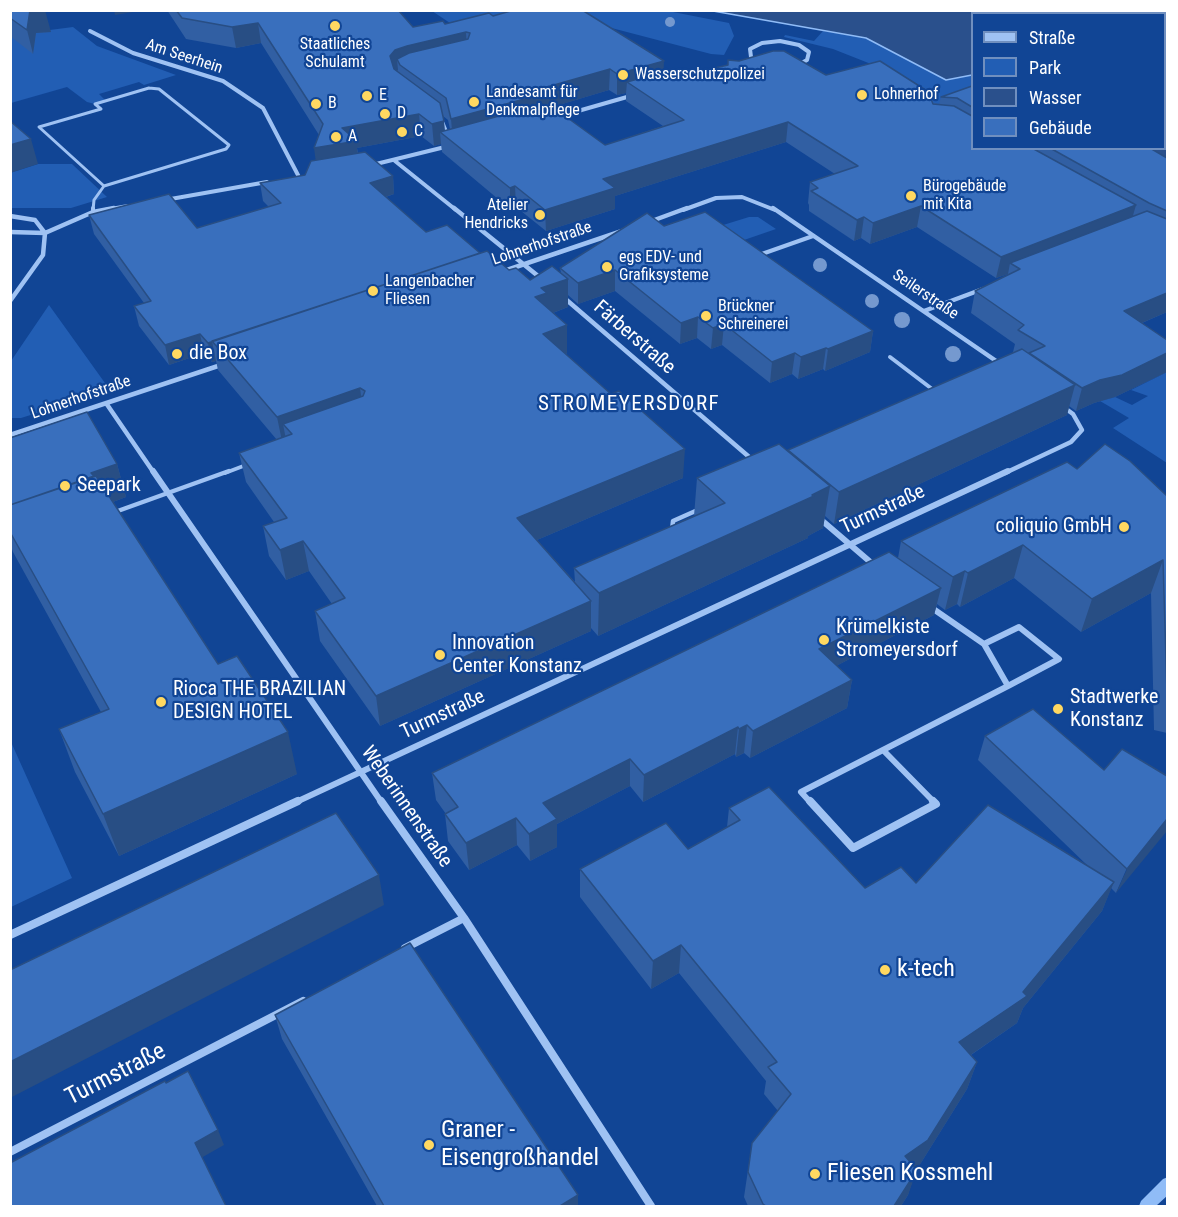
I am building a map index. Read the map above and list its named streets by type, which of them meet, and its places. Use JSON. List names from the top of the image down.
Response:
{
  "streets": {
    "street": [
      "Am Seerhein",
      "Lohnerhofstraße",
      "Seilerstraße",
      "Färberstraße",
      "Turmstraße",
      "Weberinnenstraße"
    ]
  },
  "crossings": [
    ["Lohnerhofstraße", "Weberinnenstraße"],
    ["Turmstraße", "Weberinnenstraße"]
  ],
  "districts": ["STROMEYERSDORF"],
  "places": [
    "Staatliches Schulamt",
    "Wasserschutzpolizei",
    "Lohnerhof",
    "E",
    "Landesamt für Denkmalpflege",
    "B",
    "D",
    "C",
    "A",
    "Bürogebäude mit Kita",
    "Atelier Hendricks",
    "egs EDV- und Grafiksysteme",
    "Langenbacher Fliesen",
    "Brückner Schreinerei",
    "die Box",
    "Seepark",
    "coliquio GmbH",
    "Krümelkiste Stromeyersdorf",
    "Innovation Center Konstanz",
    "Rioca THE BRAZILIAN DESIGN HOTEL",
    "Stadtwerke Konstanz",
    "k-tech",
    "Graner - Eisengroßhandel",
    "Fliesen Kossmehl"
  ],
  "legend": [
    "Straße",
    "Park",
    "Wasser",
    "Gebäude"
  ]
}
